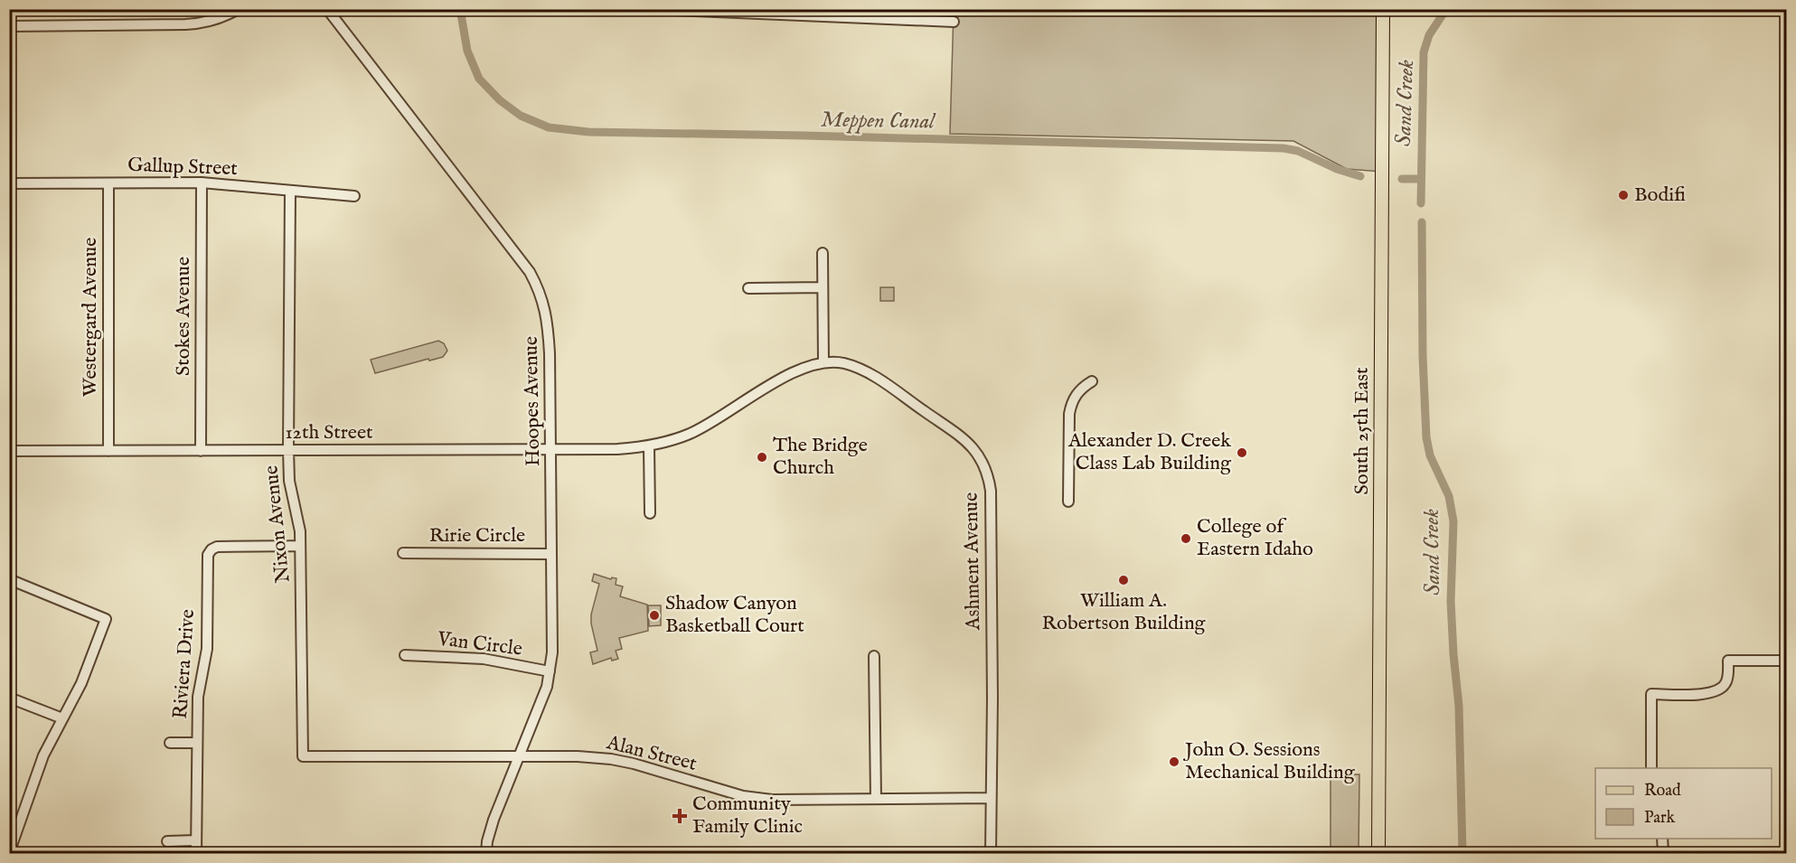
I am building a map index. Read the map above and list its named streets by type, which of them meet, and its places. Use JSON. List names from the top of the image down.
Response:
{
  "streets": {
    "main road": ["South 25th East"],
    "street": [
      "Gallup Street",
      "Stokes Avenue",
      "Westergard Avenue",
      "Hoopes Avenue",
      "12th Street",
      "Nixon Avenue",
      "Ririe Circle",
      "Ashment Avenue",
      "Van Circle",
      "Riviera Drive",
      "Alan Street"
    ]
  },
  "crossings": [
    ["Gallup Street", "Stokes Avenue"],
    ["Gallup Street", "Westergard Avenue"],
    ["Gallup Street", "Nixon Avenue"],
    ["Stokes Avenue", "12th Street"],
    ["Westergard Avenue", "12th Street"],
    ["Hoopes Avenue", "12th Street"],
    ["Hoopes Avenue", "Ririe Circle"],
    ["Hoopes Avenue", "Van Circle"],
    ["Hoopes Avenue", "Alan Street"],
    ["12th Street", "Nixon Avenue"],
    ["12th Street", "Ashment Avenue"],
    ["Nixon Avenue", "Riviera Drive"],
    ["Nixon Avenue", "Alan Street"],
    ["Ashment Avenue", "Alan Street"]
  ],
  "water": ["Sand Creek", "Meppen Canal"],
  "places": {
    "other": [
      "Bodifi",
      "Alexander D. Creek Class Lab Building",
      "The Bridge Church",
      "College of Eastern Idaho",
      "William A. Robertson Building",
      "Shadow Canyon Basketball Court",
      "John O. Sessions Mechanical Building"
    ],
    "health": ["Community Family Clinic"]
  },
  "legend": ["Road", "Park"]
}
